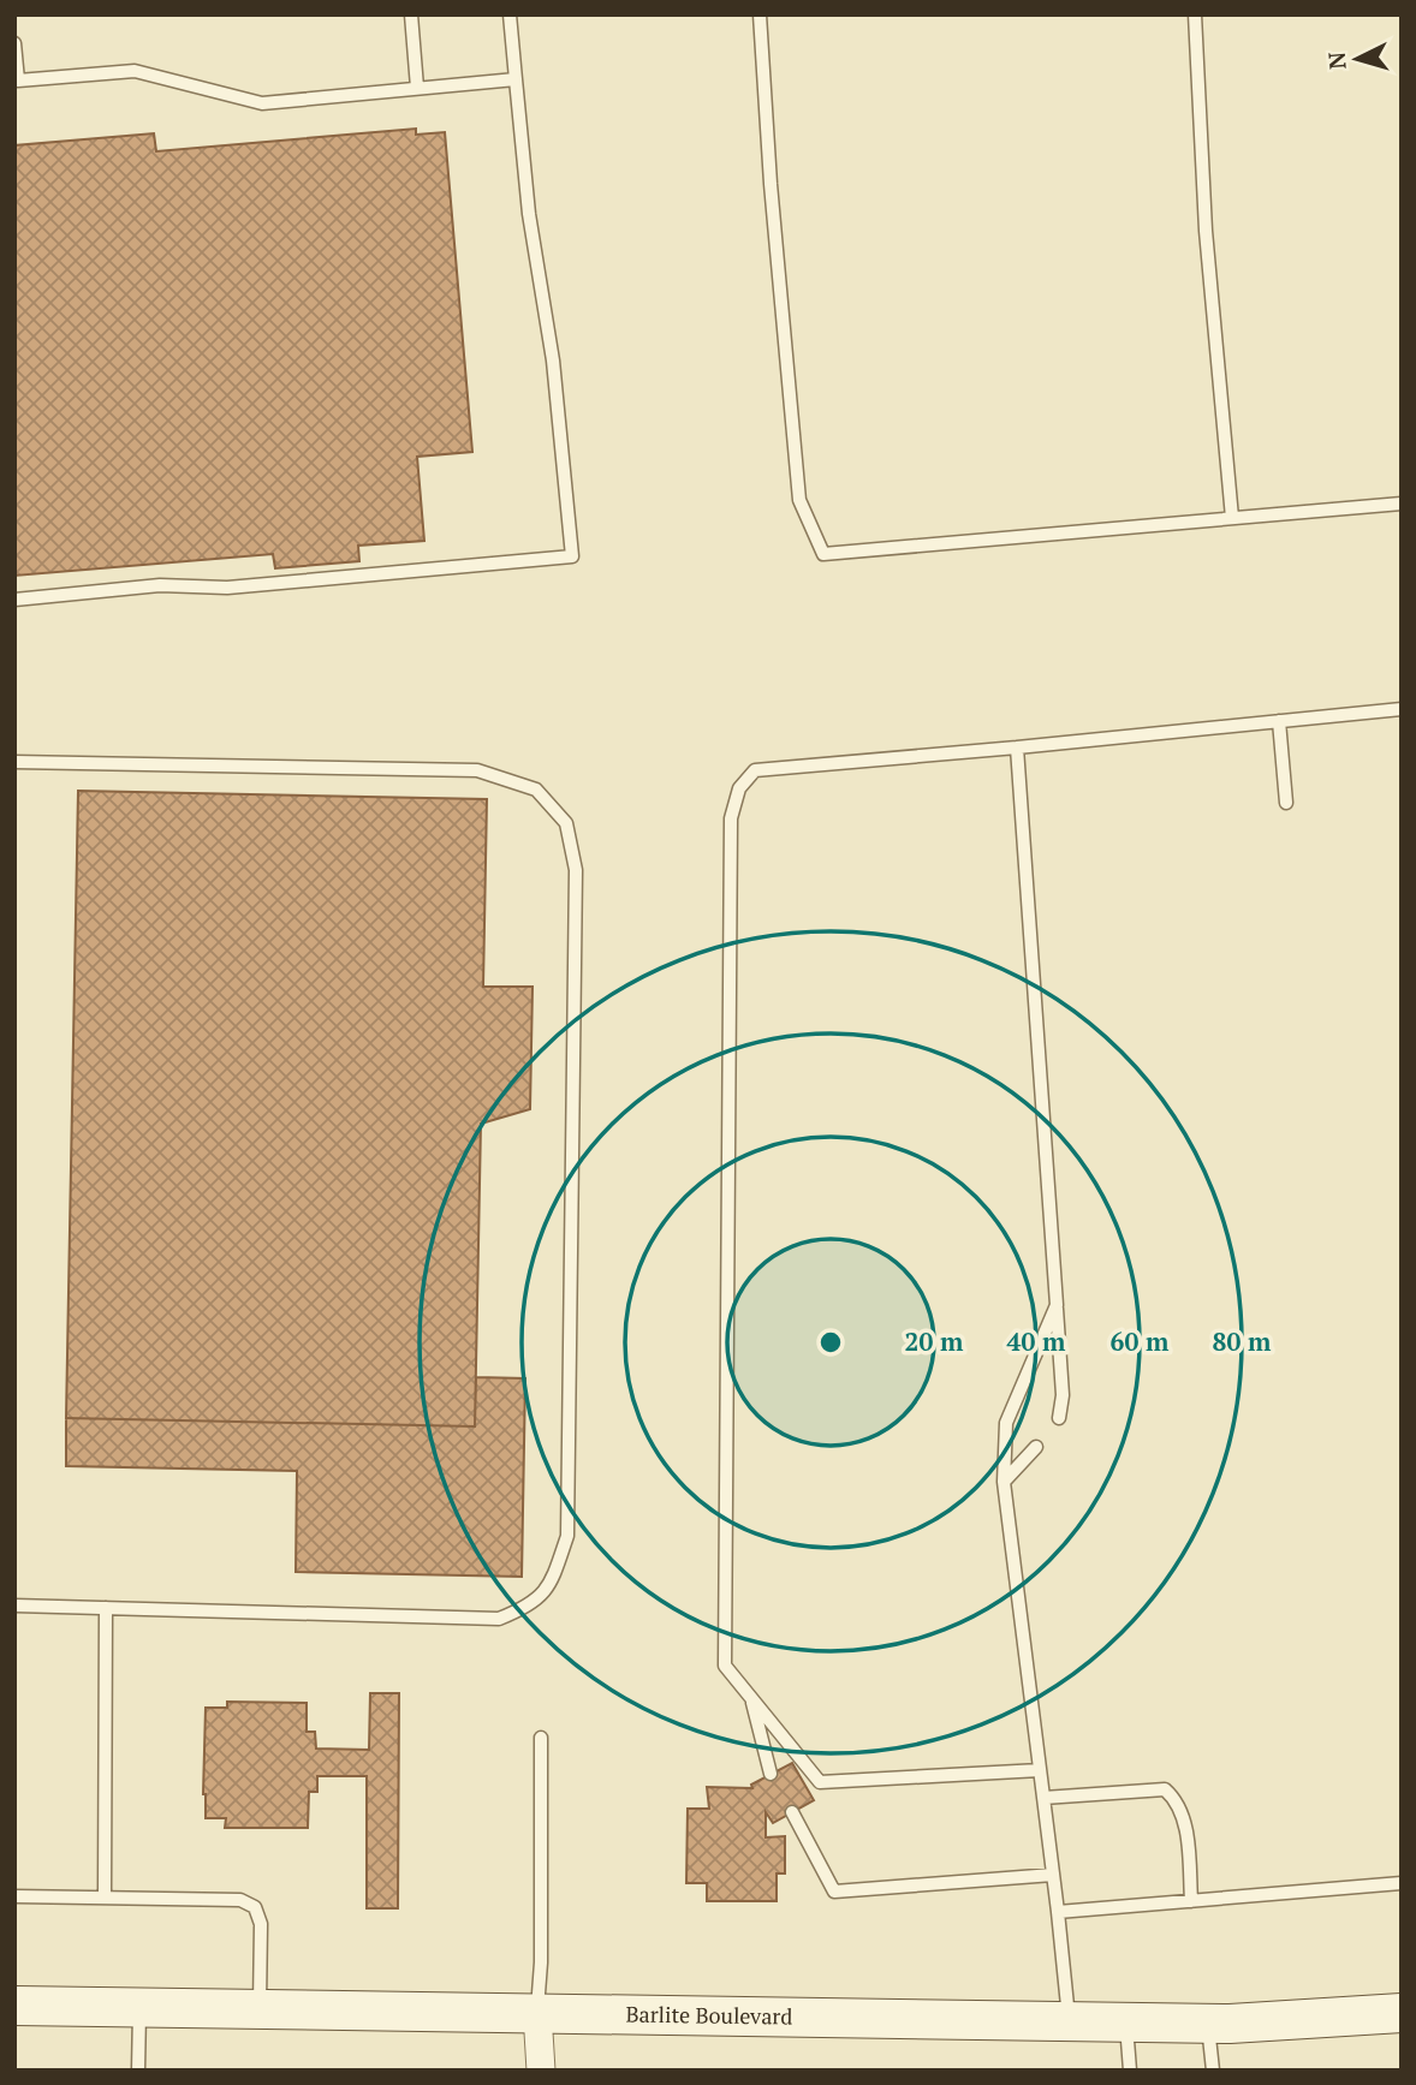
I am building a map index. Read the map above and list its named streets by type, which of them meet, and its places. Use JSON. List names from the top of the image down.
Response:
{
  "streets": {
    "street": ["Barlite Boulevard"]
  },
  "north": "left",
  "rings": [
    "20 m",
    "40 m",
    "60 m",
    "80 m"
  ]
}
